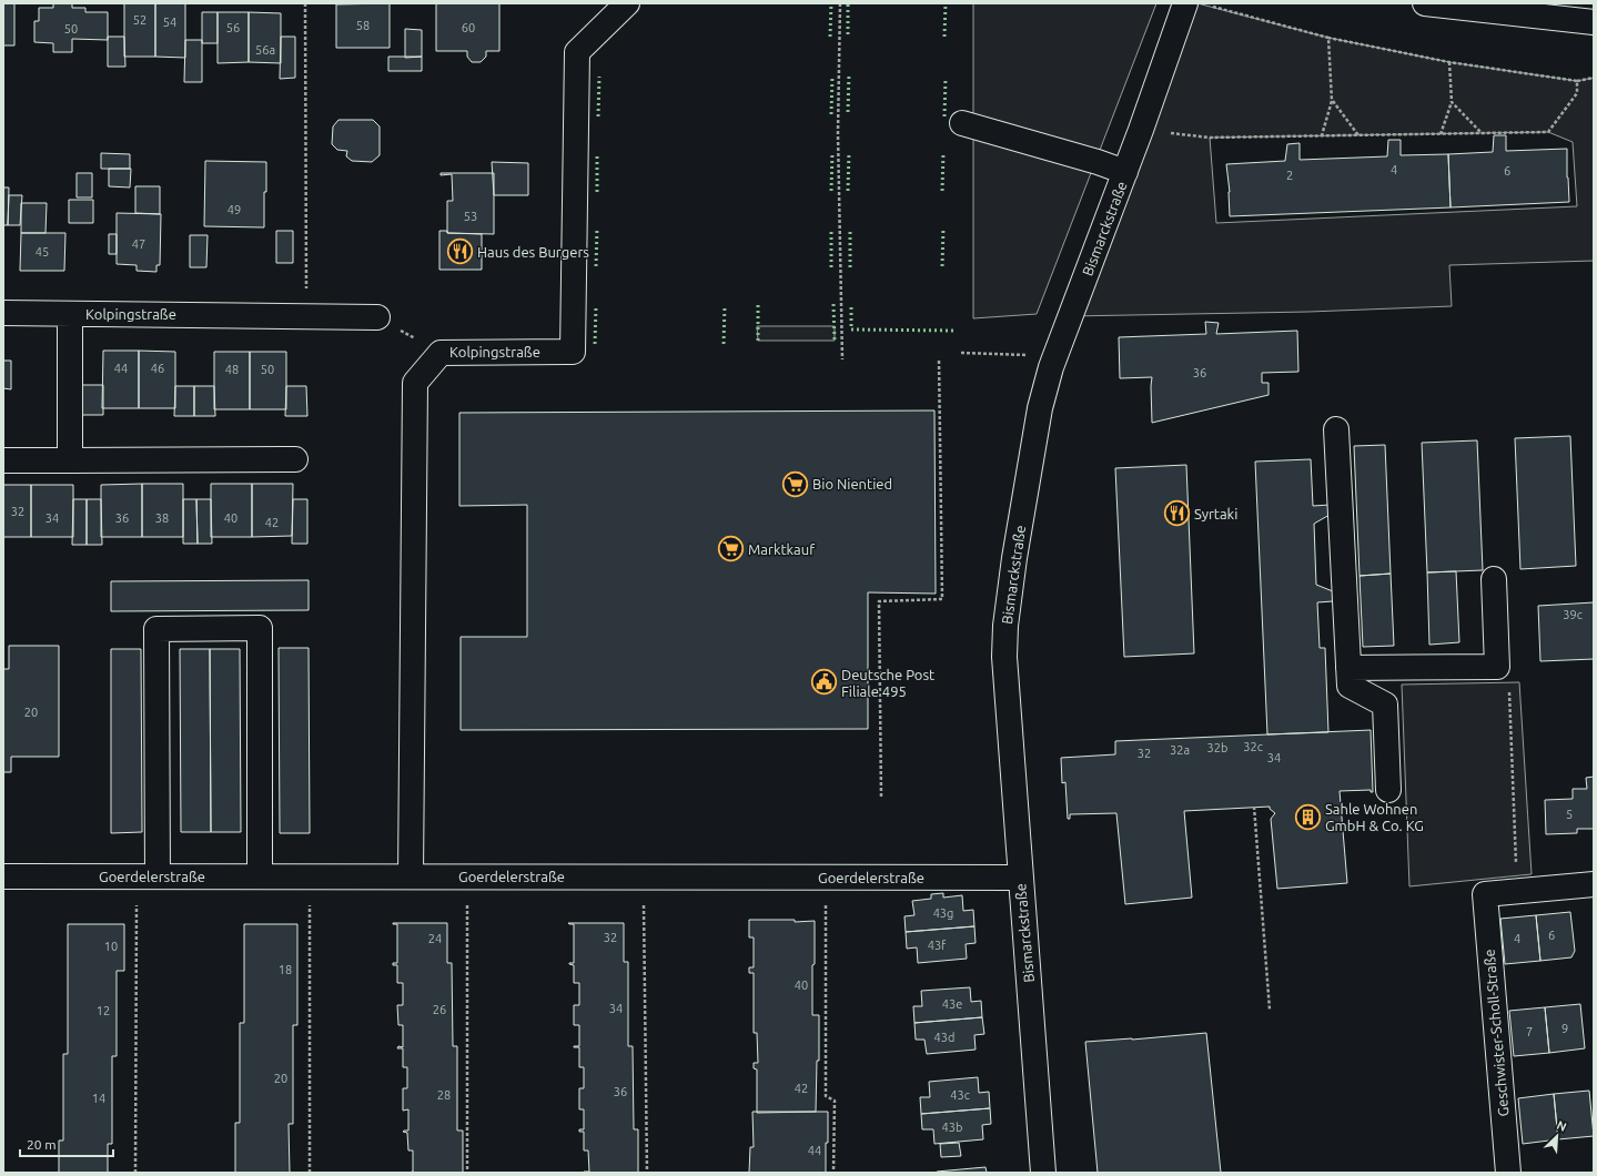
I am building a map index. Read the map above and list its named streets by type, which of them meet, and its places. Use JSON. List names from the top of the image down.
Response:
{
  "streets": {
    "street": [
      "Bismarckstraße",
      "Kolpingstraße",
      "Goerdelerstraße",
      "Geschwister-Scholl-Straße"
    ]
  },
  "crossings": [
    ["Bismarckstraße", "Goerdelerstraße"]
  ],
  "places": {
    "restaurant": ["Haus des Burgers", "Syrtaki"],
    "supermarket": ["Bio Nientied", "Marktkauf"],
    "public building": ["Deutsche Post Filiale 495"],
    "building": ["Sahle Wohnen GmbH & Co. KG"]
  },
  "house_numbers": [
    "52",
    "54",
    "58",
    "56",
    "60",
    "50",
    "56a",
    "4",
    "6",
    "2",
    "49",
    "53",
    "47",
    "45",
    "44",
    "46",
    "48",
    "50",
    "36",
    "32",
    "34",
    "36",
    "38",
    "40",
    "42",
    "39c",
    "20",
    "32c",
    "32b",
    "32a",
    "32",
    "34",
    "5",
    "43g",
    "6",
    "32",
    "24",
    "4",
    "43f",
    "10",
    "18",
    "40",
    "43e",
    "34",
    "26",
    "12",
    "9",
    "7",
    "43d",
    "20",
    "42",
    "36",
    "28",
    "43c",
    "14",
    "43b",
    "44"
  ],
  "scale_bar": "20 m",
  "north": "top right"
}
